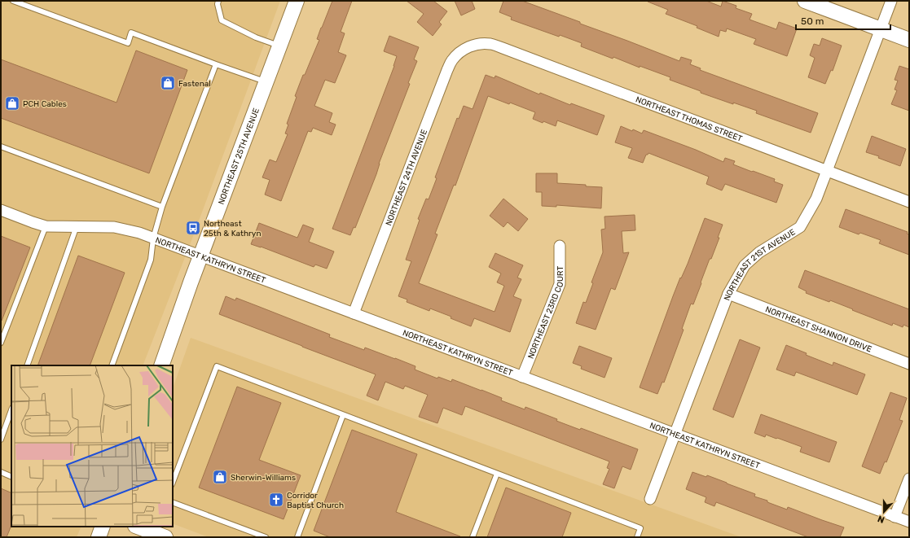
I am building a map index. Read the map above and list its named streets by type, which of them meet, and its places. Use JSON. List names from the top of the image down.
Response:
{
  "streets": {
    "main road": ["NORTHEAST 25TH AVENUE"],
    "street": [
      "NORTHEAST THOMAS STREET",
      "NORTHEAST 24TH AVENUE",
      "NORTHEAST KATHRYN STREET",
      "NORTHEAST 21ST AVENUE",
      "NORTHEAST 23RD COURT",
      "NORTHEAST SHANNON DRIVE"
    ]
  },
  "crossings": [
    ["NORTHEAST THOMAS STREET", "NORTHEAST 24TH AVENUE"],
    ["NORTHEAST THOMAS STREET", "NORTHEAST 21ST AVENUE"],
    ["NORTHEAST 25TH AVENUE", "NORTHEAST KATHRYN STREET"],
    ["NORTHEAST 24TH AVENUE", "NORTHEAST KATHRYN STREET"],
    ["NORTHEAST KATHRYN STREET", "NORTHEAST 21ST AVENUE"],
    ["NORTHEAST KATHRYN STREET", "NORTHEAST 23RD COURT"],
    ["NORTHEAST 21ST AVENUE", "NORTHEAST SHANNON DRIVE"]
  ],
  "places": {
    "shop": ["Fastenal", "PCH Cables", "Sherwin-Williams"],
    "bus stop": ["Northeast 25th & Kathryn"],
    "church": ["Corridor Baptist Church"]
  },
  "scale_bar": "50 m",
  "north": "bottom"
}
